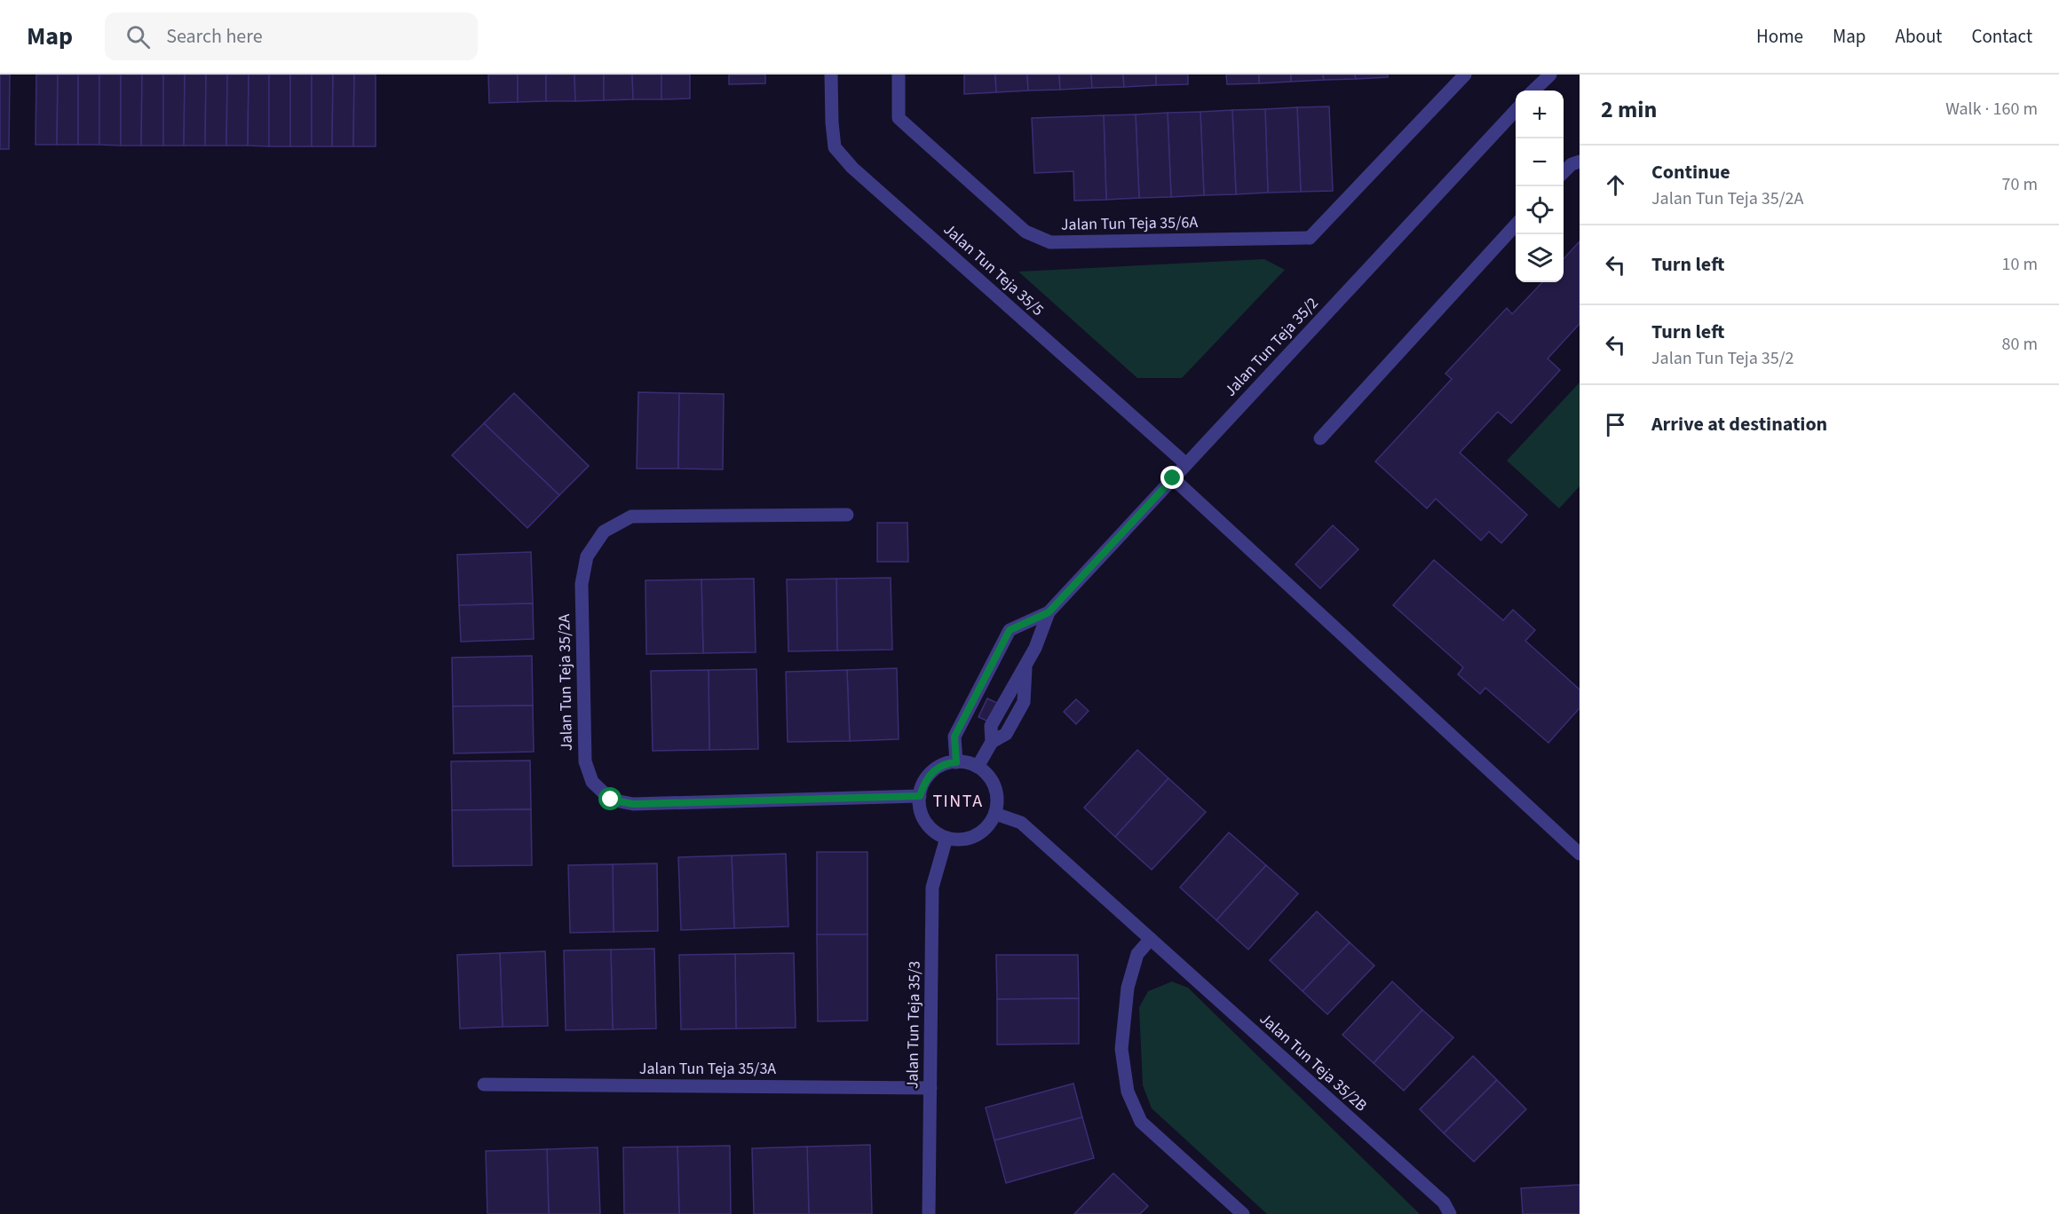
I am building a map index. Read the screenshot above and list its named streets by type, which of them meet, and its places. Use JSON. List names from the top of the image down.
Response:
{
  "streets": {
    "street": [
      "Jalan Tun Teja 35/6A",
      "Jalan Tun Teja 35/5",
      "Jalan Tun Teja 35/2",
      "Jalan Tun Teja 35/2A",
      "Jalan Tun Teja 35/3",
      "Jalan Tun Teja 35/2B",
      "Jalan Tun Teja 35/3A"
    ]
  },
  "crossings": [
    ["Jalan Tun Teja 35/5", "Jalan Tun Teja 35/2"],
    ["Jalan Tun Teja 35/2", "Jalan Tun Teja 35/2A"],
    ["Jalan Tun Teja 35/2", "Jalan Tun Teja 35/3"],
    ["Jalan Tun Teja 35/2", "Jalan Tun Teja 35/2B"],
    ["Jalan Tun Teja 35/2A", "Jalan Tun Teja 35/3"],
    ["Jalan Tun Teja 35/2A", "Jalan Tun Teja 35/2B"],
    ["Jalan Tun Teja 35/3", "Jalan Tun Teja 35/2B"],
    ["Jalan Tun Teja 35/3", "Jalan Tun Teja 35/3A"]
  ],
  "districts": ["TINTA"],
  "page": {
    "header": "Map",
    "search": "Search here",
    "nav": [
      "Home",
      "Map",
      "About",
      "Contact"
    ],
    "heading": ["2 min", "Walk · 160 m"],
    "map_buttons": ["+", "−"],
    "list": [
      ["Continue", "Jalan Tun Teja 35/2A", "70 m"],
      ["Turn left", "10 m"],
      ["Turn left", "Jalan Tun Teja 35/2", "80 m"],
      "Arrive at destination"
    ]
  }
}
